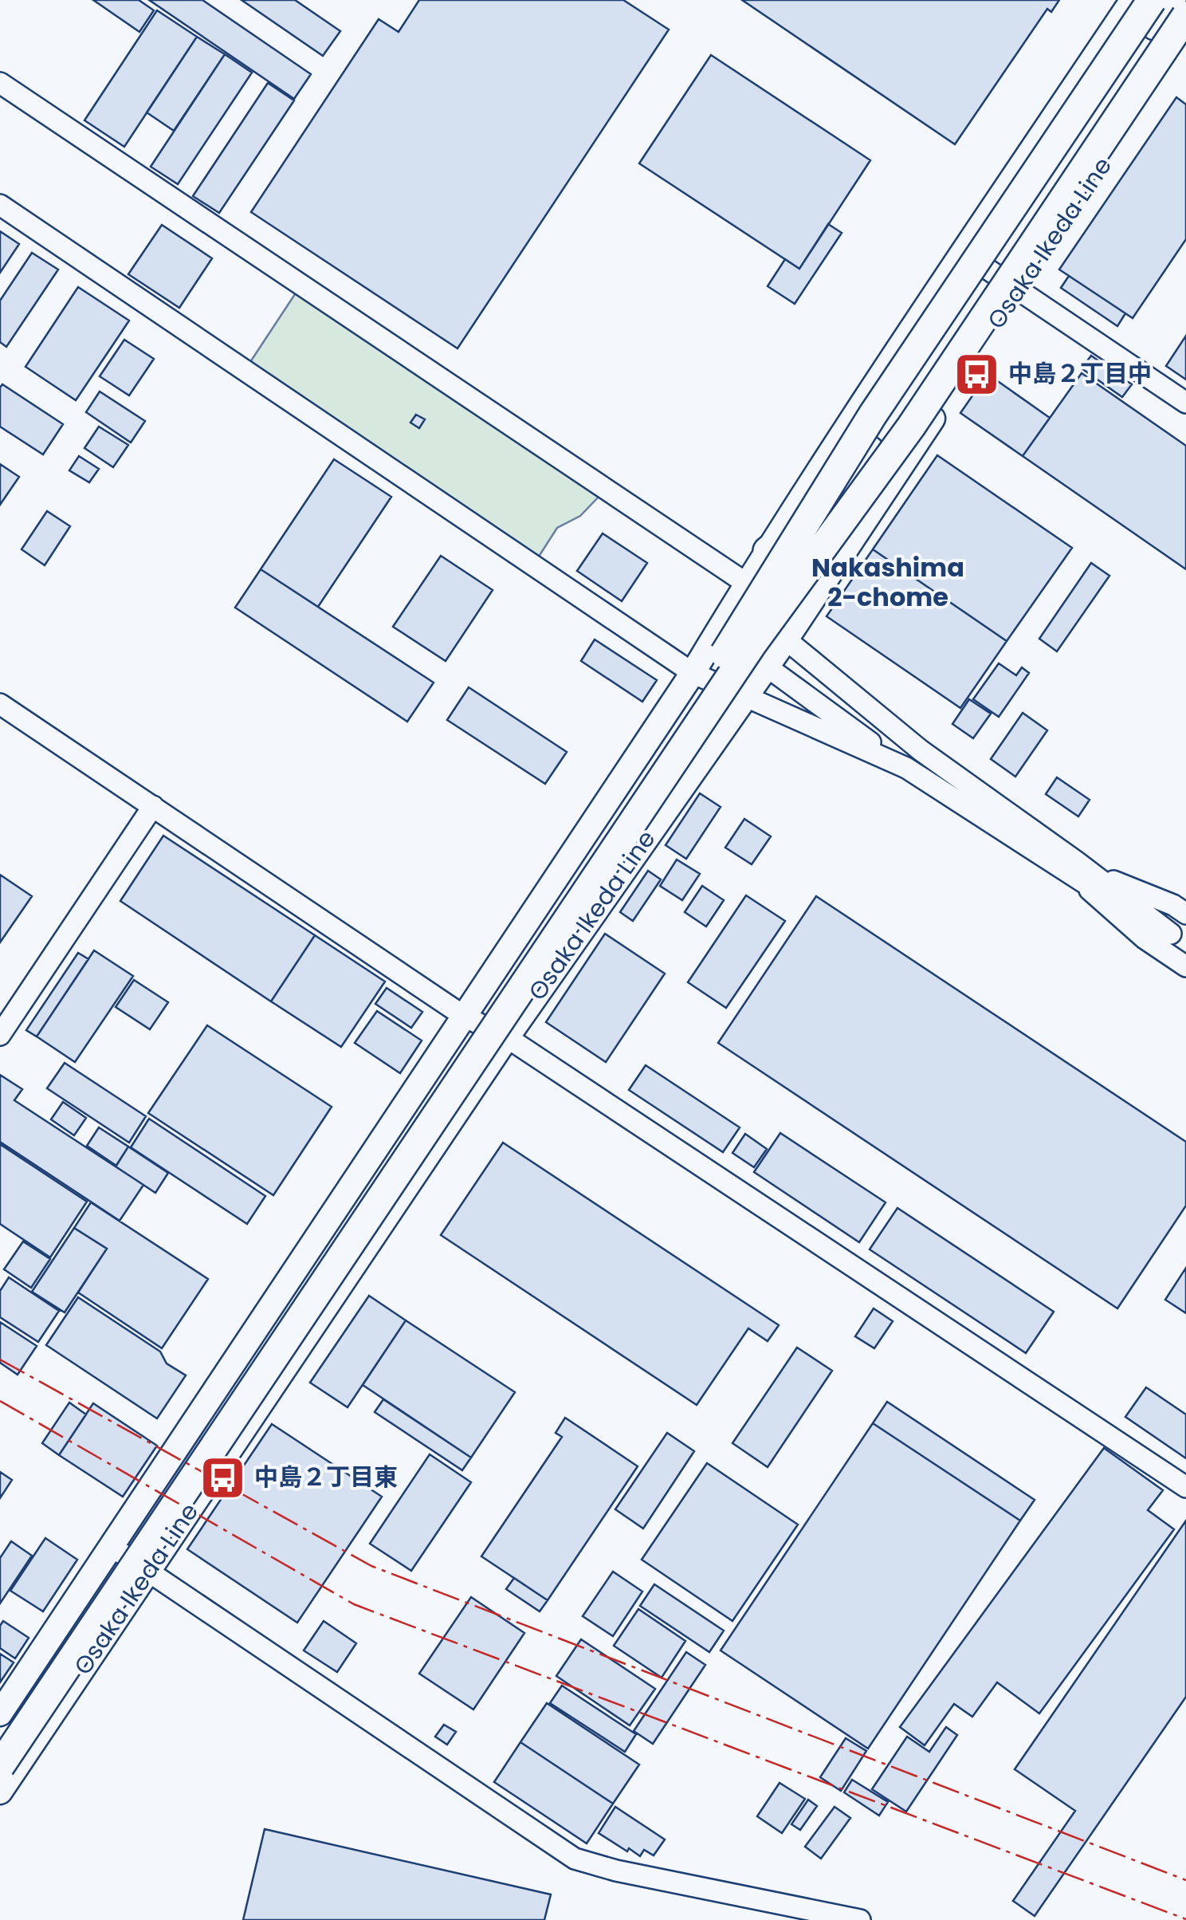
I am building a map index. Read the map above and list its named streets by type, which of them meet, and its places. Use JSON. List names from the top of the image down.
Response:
{
  "streets": {
    "main road": ["Osaka Ikeda Line"]
  },
  "districts": ["Nakashima 2-chome"],
  "places": {
    "bus stop": ["中島２丁目中", "中島２丁目東"]
  }
}
